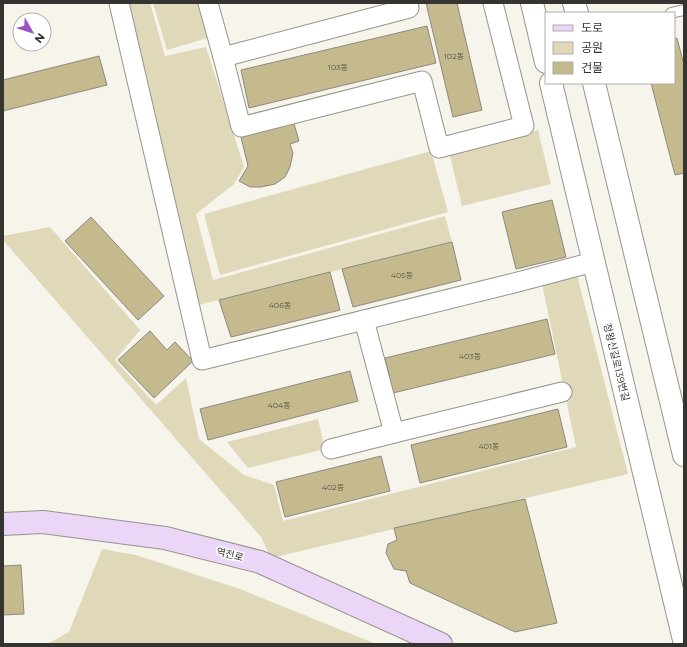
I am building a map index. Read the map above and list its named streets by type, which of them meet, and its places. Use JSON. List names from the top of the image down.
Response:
{
  "streets": {
    "main road": ["역전로"],
    "street": ["정왕신길로139번길"]
  },
  "house_numbers": [
    "102동",
    "103동",
    "405동",
    "406동",
    "403동",
    "404동",
    "401동",
    "402동"
  ],
  "legend": ["도로", "공원", "건물"],
  "north": "bottom right"
}
